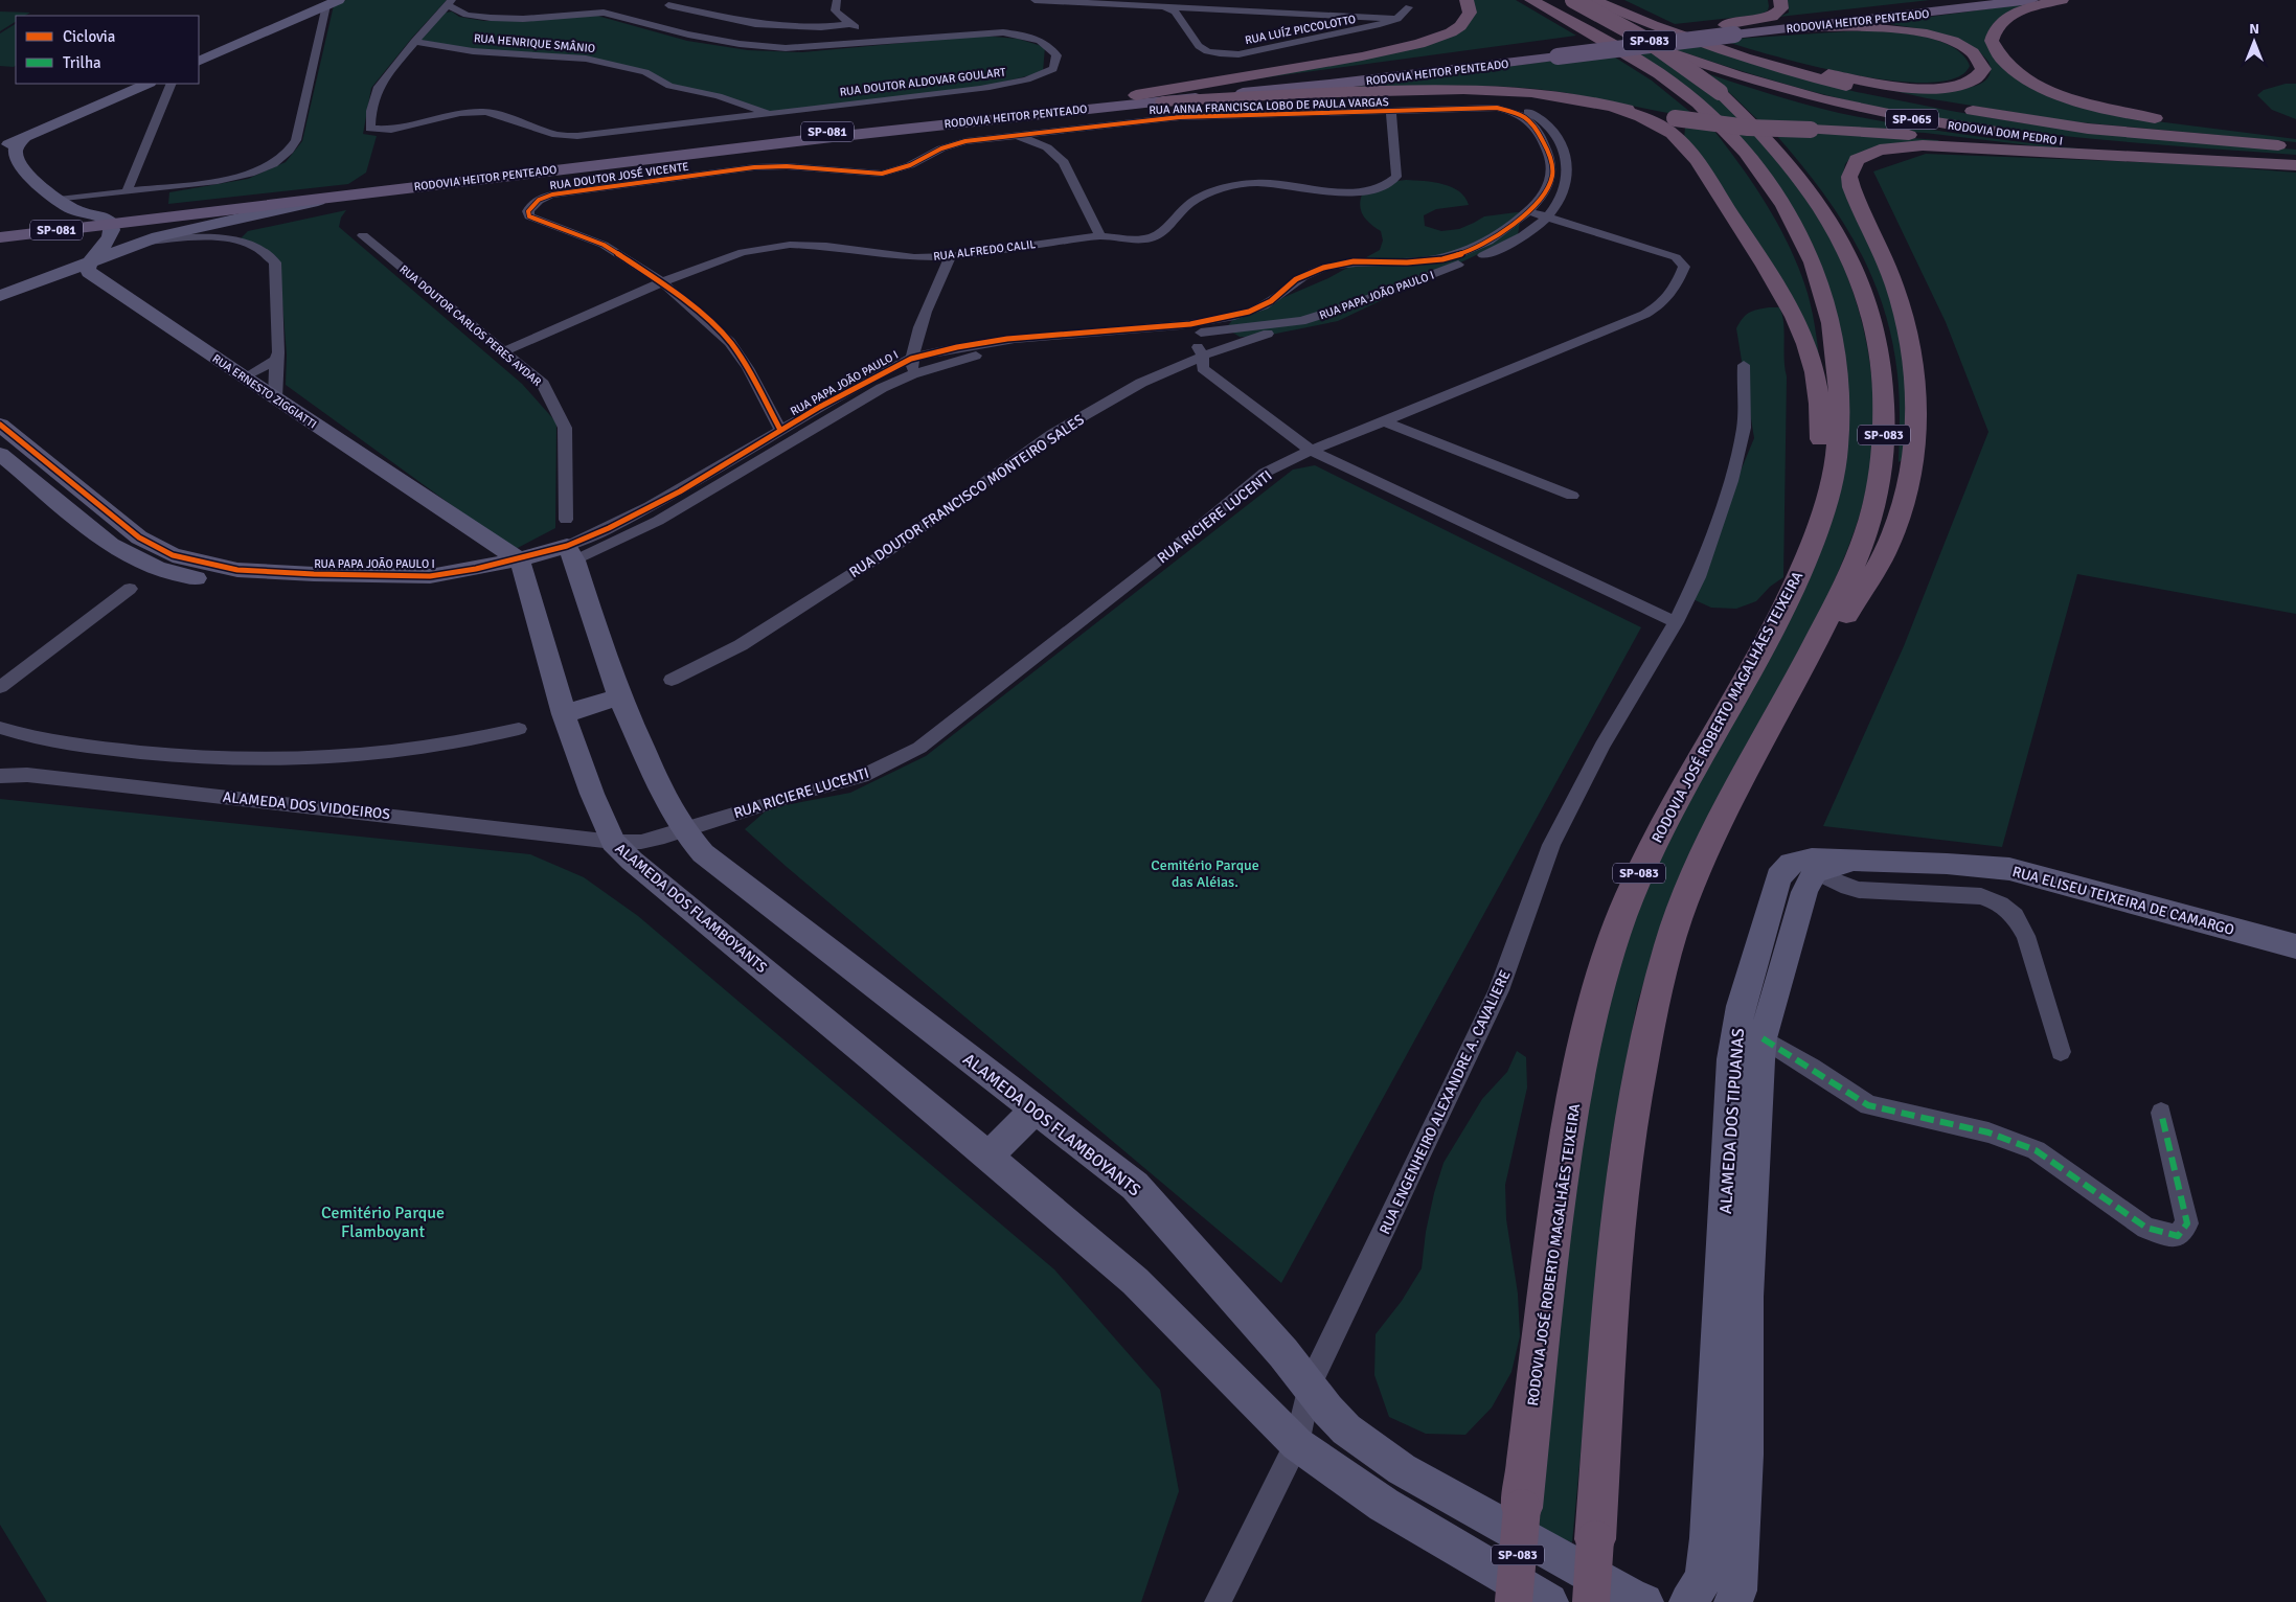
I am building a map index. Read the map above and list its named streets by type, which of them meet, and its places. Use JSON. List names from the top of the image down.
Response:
{
  "streets": {
    "highway": [
      "SP-083",
      "SP-065",
      "RODOVIA DOM PEDRO I",
      "RODOVIA JOSÉ ROBERTO MAGALHÃES TEIXEIRA"
    ],
    "main road": ["RODOVIA HEITOR PENTEADO", "SP-081"],
    "street": [
      "RUA LUÍZ PICCOLOTTO",
      "RUA HENRIQUE SMÂNIO",
      "RUA DOUTOR ALDOVAR GOULART",
      "RUA ANNA FRANCISCA LOBO DE PAULA VARGAS",
      "RUA DOUTOR JOSÉ VICENTE",
      "RUA ALFREDO CALIL",
      "RUA PAPA JOÃO PAULO I",
      "RUA DOUTOR CARLOS PERES AYDAR",
      "RUA ERNESTO ZIGGIATTI",
      "RUA DOUTOR FRANCISCO MONTEIRO SALES",
      "RUA RICIERE LUCENTI",
      "ALAMEDA DOS VIDOEIROS",
      "RUA ELISEU TEIXEIRA DE CAMARGO",
      "ALAMEDA DOS FLAMBOYANTS",
      "RUA ENGENHEIRO ALEXANDRE A. CAVALIERE",
      "ALAMEDA DOS TIPUANAS"
    ]
  },
  "crossings": [
    ["RUA HENRIQUE SMÂNIO", "RUA DOUTOR ALDOVAR GOULART"],
    ["RUA ANNA FRANCISCA LOBO DE PAULA VARGAS", "RUA DOUTOR JOSÉ VICENTE"],
    ["RUA ANNA FRANCISCA LOBO DE PAULA VARGAS", "RUA ALFREDO CALIL"],
    ["RUA ANNA FRANCISCA LOBO DE PAULA VARGAS", "RUA PAPA JOÃO PAULO I"],
    ["RUA DOUTOR JOSÉ VICENTE", "RUA ALFREDO CALIL"],
    ["RUA DOUTOR JOSÉ VICENTE", "RUA PAPA JOÃO PAULO I"],
    ["RUA ALFREDO CALIL", "RUA DOUTOR CARLOS PERES AYDAR"],
    ["RUA PAPA JOÃO PAULO I", "RUA ERNESTO ZIGGIATTI"],
    ["RUA PAPA JOÃO PAULO I", "RUA DOUTOR FRANCISCO MONTEIRO SALES"],
    ["RUA PAPA JOÃO PAULO I", "RUA RICIERE LUCENTI"],
    ["RUA PAPA JOÃO PAULO I", "ALAMEDA DOS FLAMBOYANTS"],
    ["RUA ERNESTO ZIGGIATTI", "ALAMEDA DOS FLAMBOYANTS"],
    ["RUA RICIERE LUCENTI", "ALAMEDA DOS VIDOEIROS"],
    ["RUA RICIERE LUCENTI", "ALAMEDA DOS FLAMBOYANTS"],
    ["ALAMEDA DOS VIDOEIROS", "ALAMEDA DOS FLAMBOYANTS"],
    ["RUA ELISEU TEIXEIRA DE CAMARGO", "ALAMEDA DOS TIPUANAS"],
    ["ALAMEDA DOS FLAMBOYANTS", "RUA ENGENHEIRO ALEXANDRE A. CAVALIERE"]
  ],
  "parks": ["Cemitério Parque das Aléias.", "Cemitério Parque Flamboyant"],
  "legend": ["Ciclovia", "Trilha"],
  "north": "top"
}
